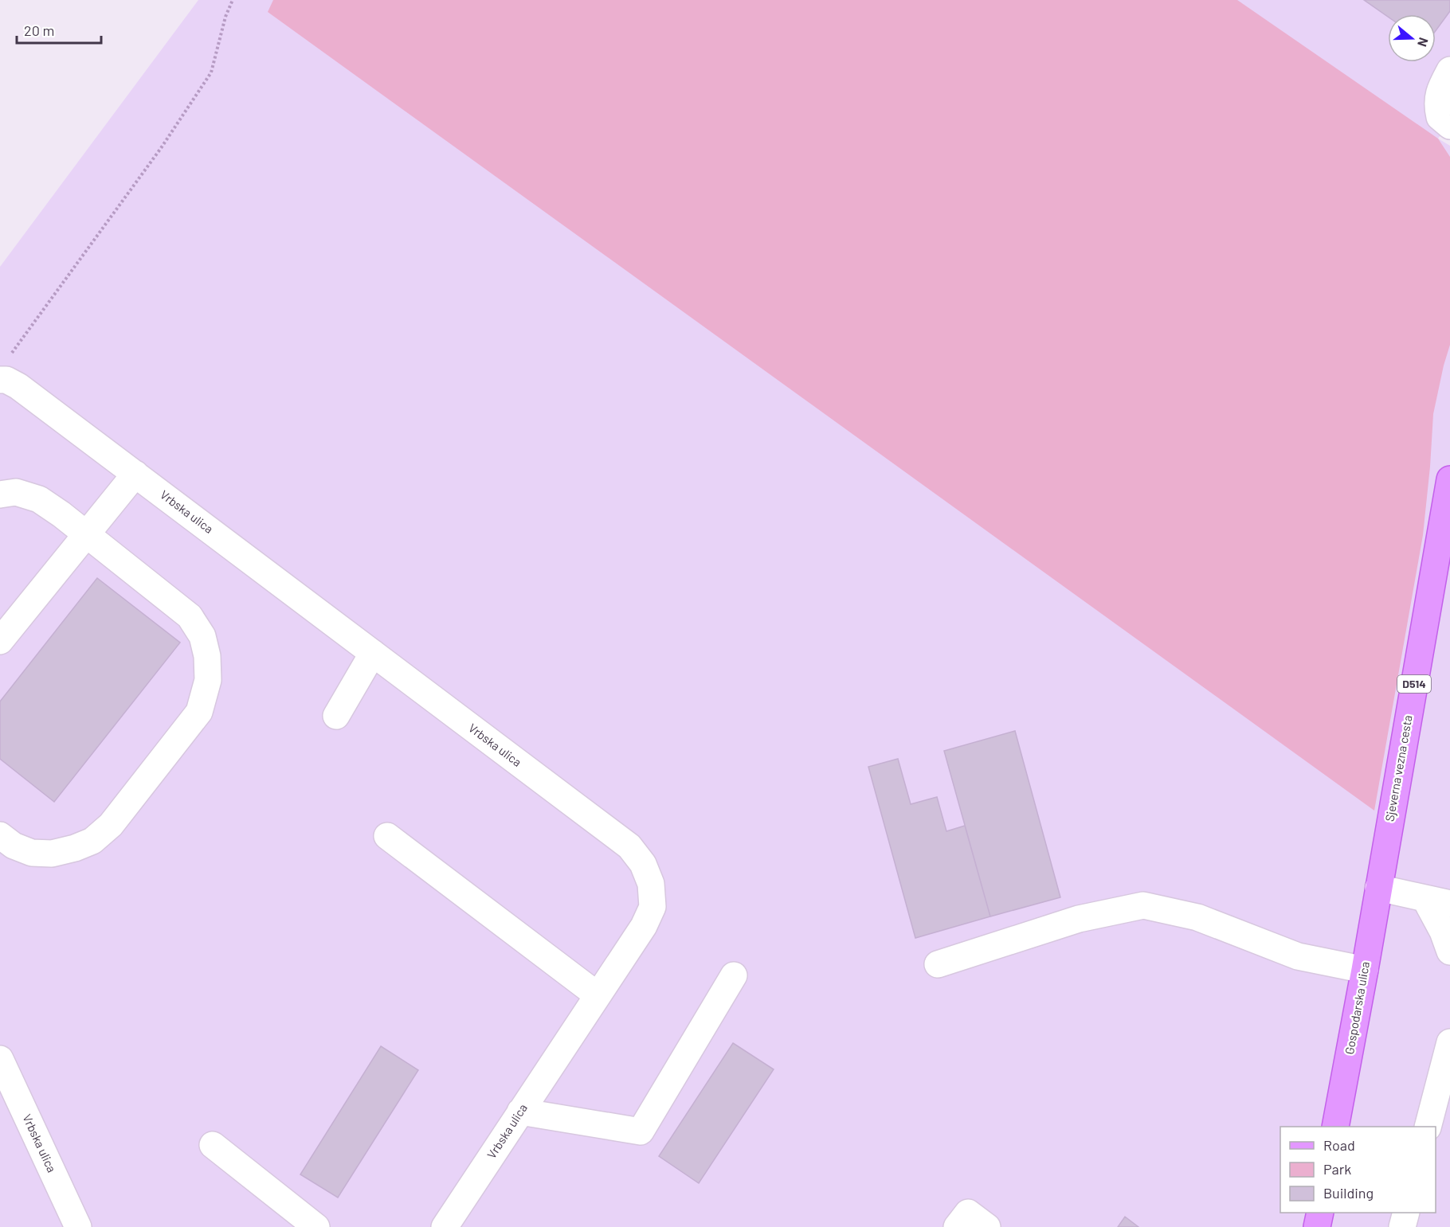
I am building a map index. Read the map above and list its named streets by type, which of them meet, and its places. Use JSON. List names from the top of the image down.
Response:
{
  "streets": {
    "main road": ["D514", "Sjeverna vezna cesta", "Gospodarska ulica"],
    "street": ["Vrbska ulica"]
  },
  "crossings": [
    ["Sjeverna vezna cesta", "Gospodarska ulica"]
  ],
  "legend": ["Road", "Park", "Building"],
  "scale_bar": "20 m",
  "north": "right"
}
